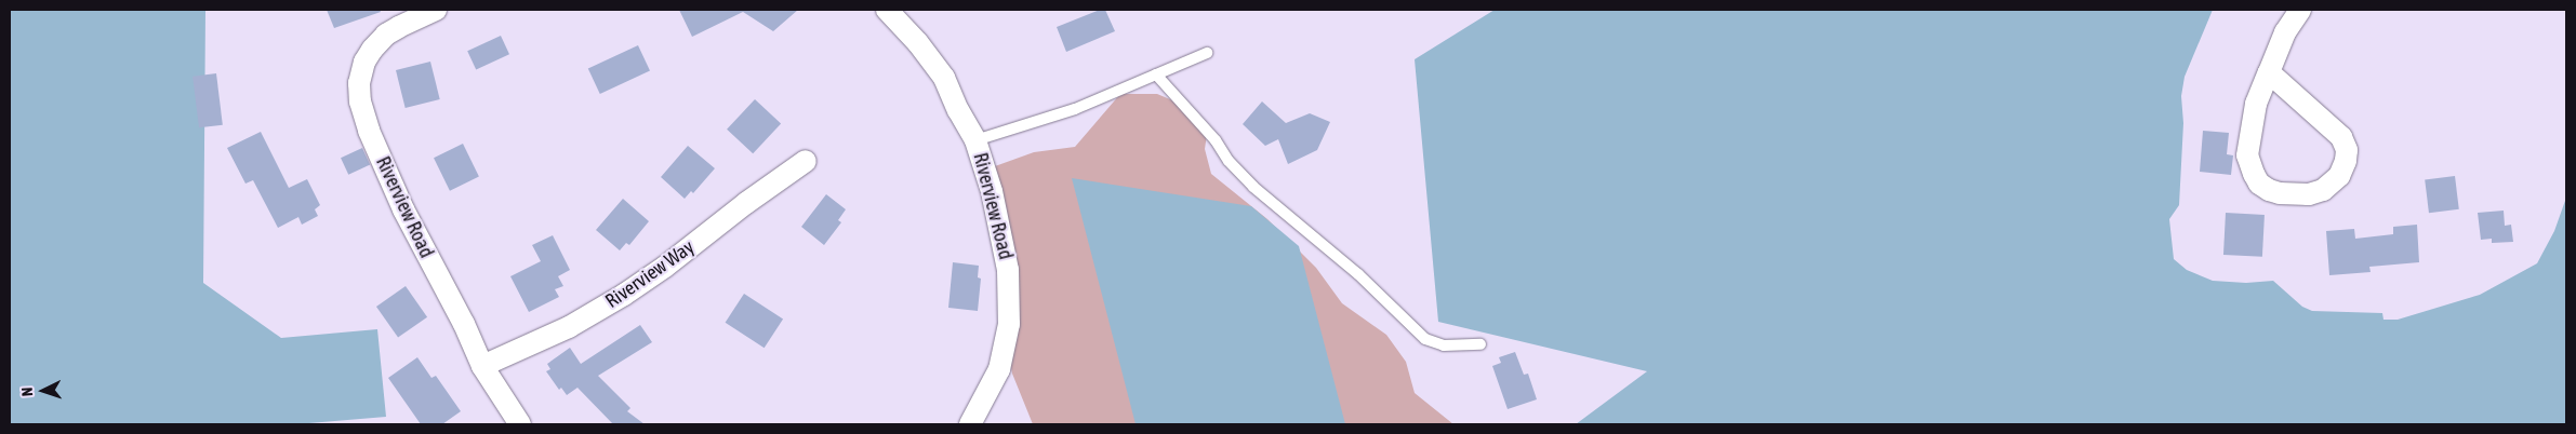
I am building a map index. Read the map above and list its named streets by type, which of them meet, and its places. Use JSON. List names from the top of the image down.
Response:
{
  "streets": {
    "street": ["Riverview Road", "Riverview Way"]
  },
  "crossings": [
    ["Riverview Road", "Riverview Way"]
  ],
  "north": "left"
}
